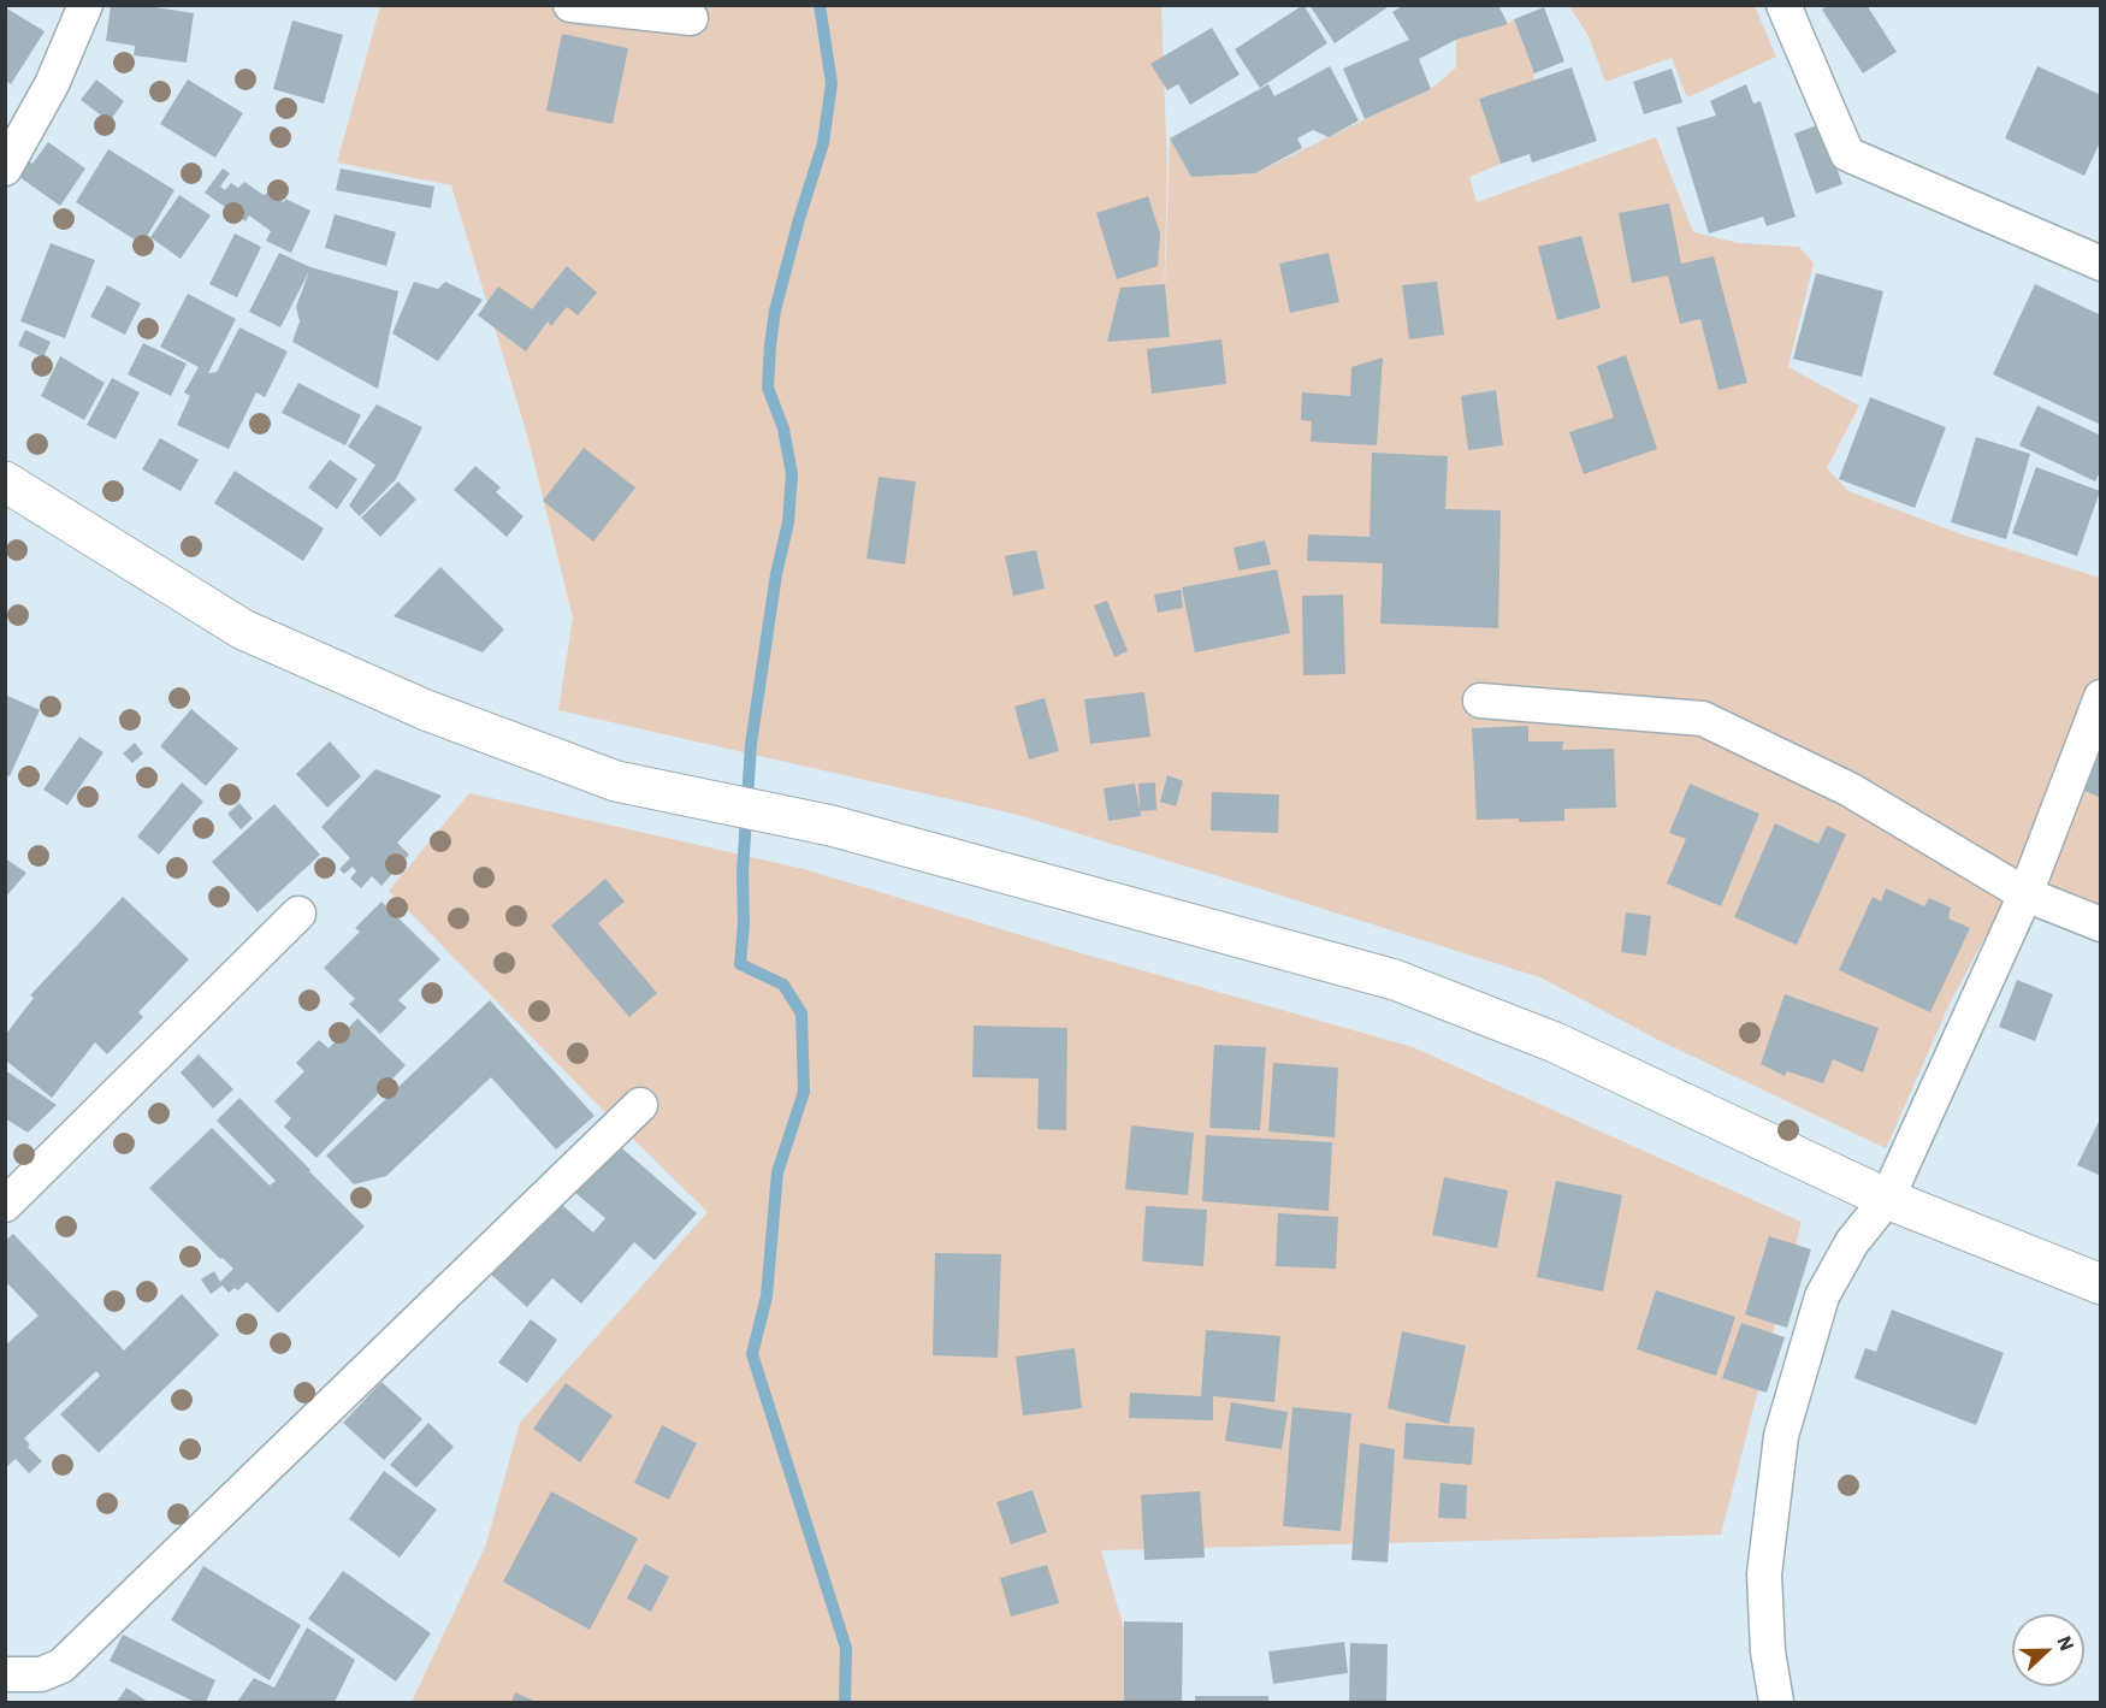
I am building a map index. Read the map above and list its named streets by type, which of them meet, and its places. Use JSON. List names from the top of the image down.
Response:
{
  "north": "right"
}
